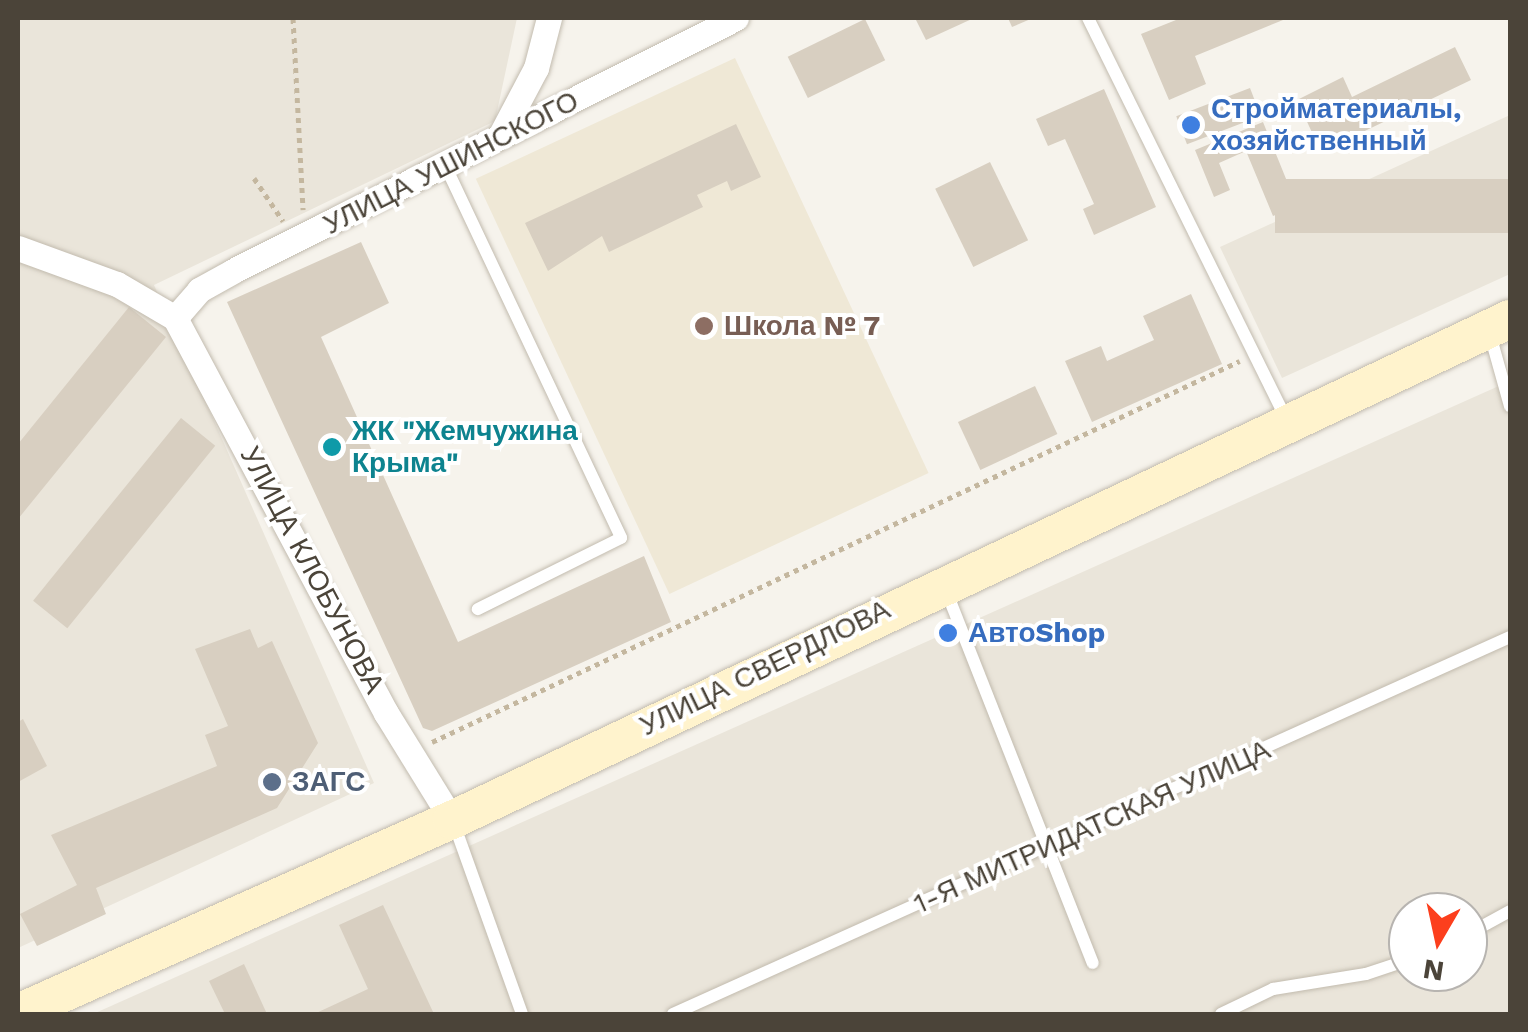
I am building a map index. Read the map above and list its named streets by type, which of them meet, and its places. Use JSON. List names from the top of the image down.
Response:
{
  "streets": {
    "main road": ["УЛИЦА СВЕРДЛОВА"],
    "street": ["УЛИЦА УШИНСКОГО", "УЛИЦА КЛОБУНОВА"],
    "lane": ["1-Я МИТРИДАТСКАЯ УЛИЦА"]
  },
  "crossings": [
    ["УЛИЦА УШИНСКОГО", "УЛИЦА КЛОБУНОВА"],
    ["УЛИЦА КЛОБУНОВА", "УЛИЦА СВЕРДЛОВА"]
  ],
  "places": [
    "Стройматериалы, хозяйственный",
    "Школа № 7",
    "ЖК \"Жемчужина Крыма\"",
    "АвтоShop",
    "ЗАГС"
  ],
  "north": "bottom"
}
